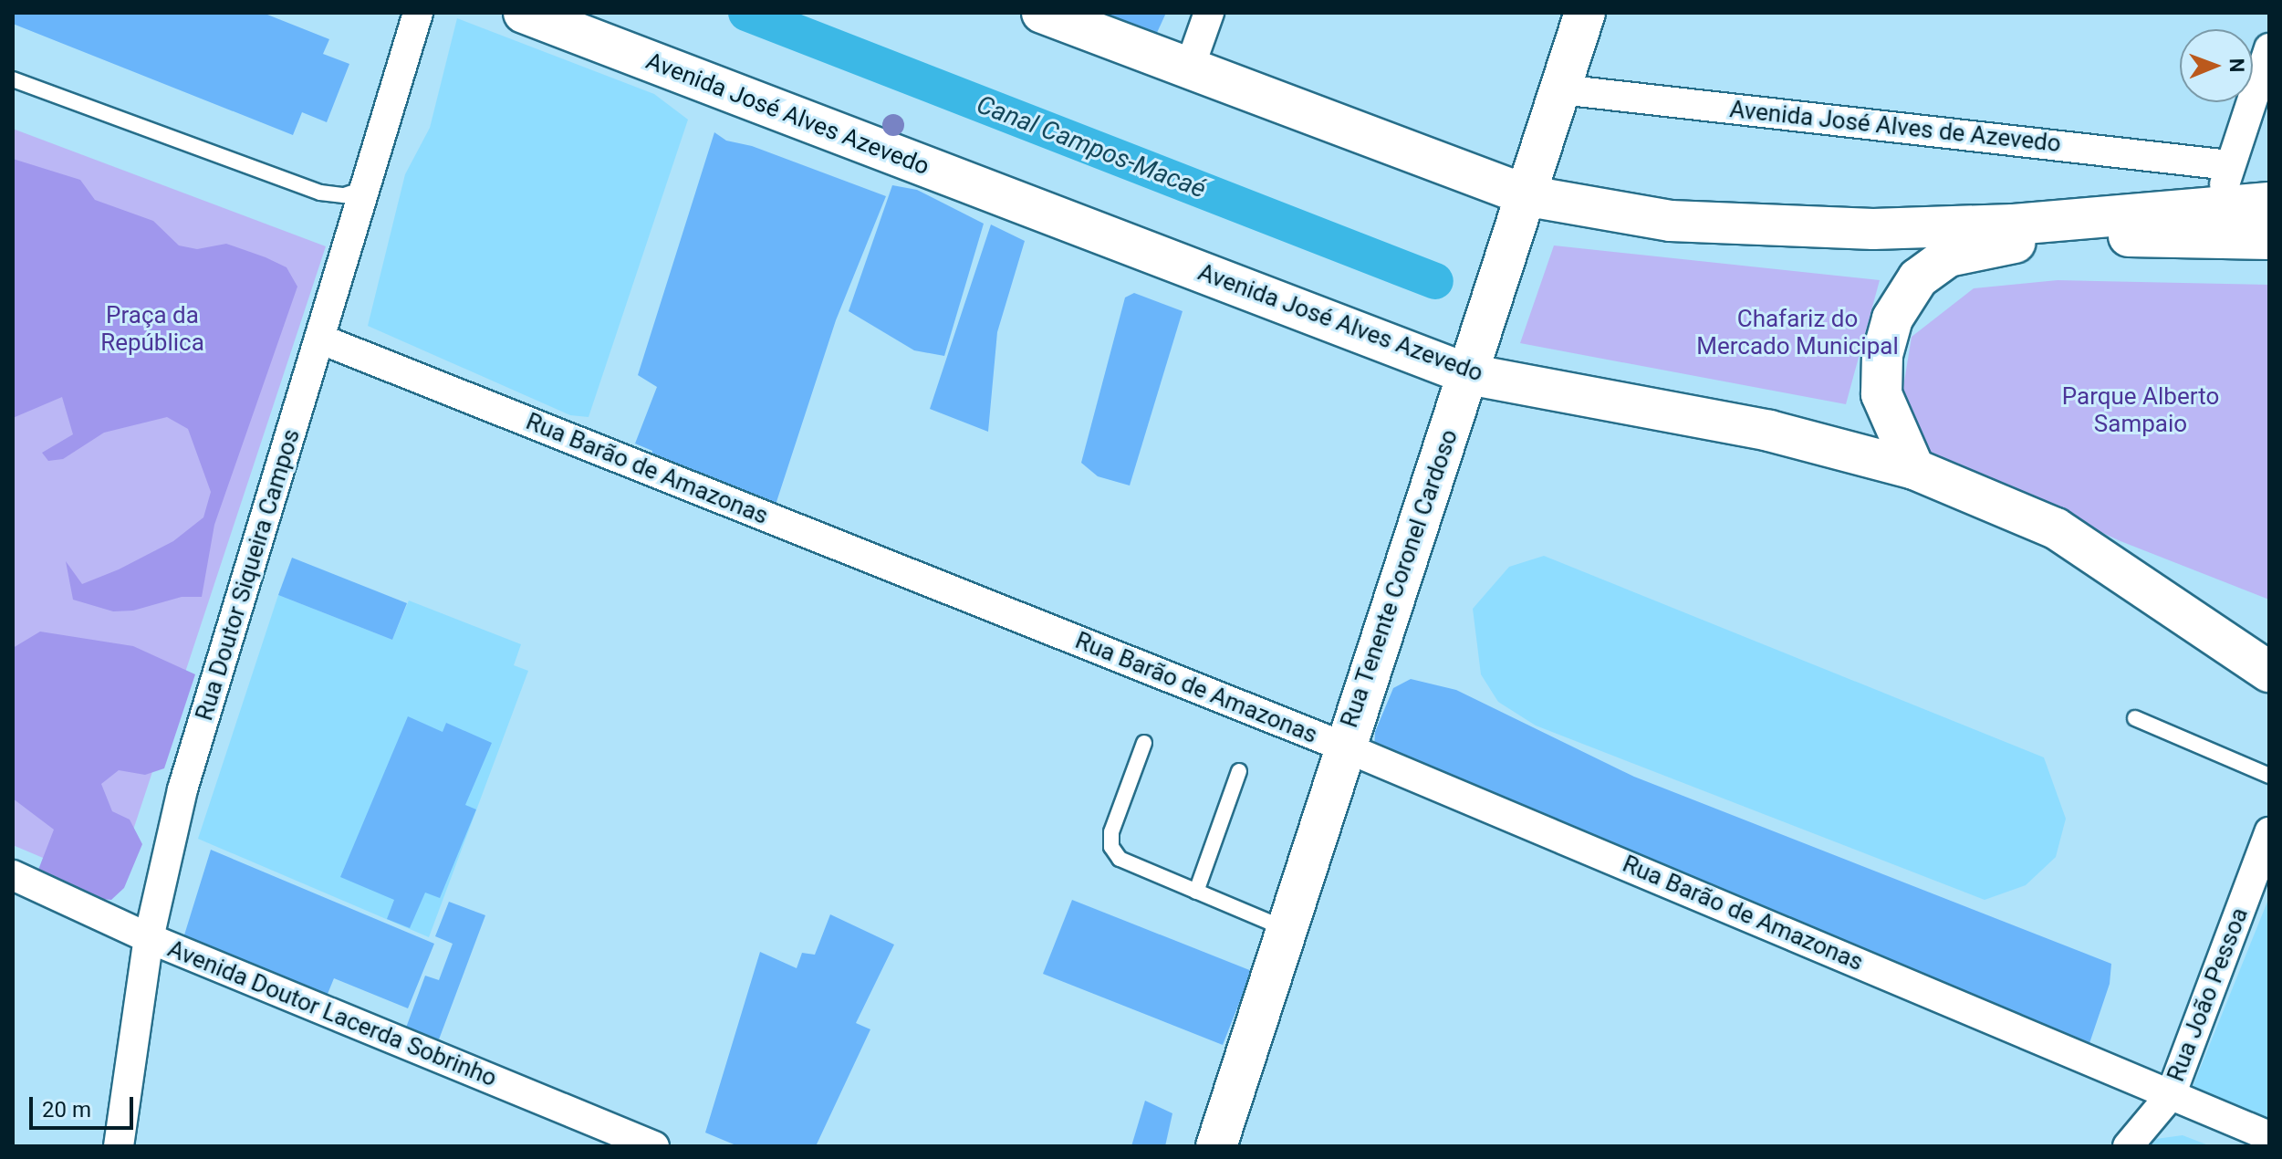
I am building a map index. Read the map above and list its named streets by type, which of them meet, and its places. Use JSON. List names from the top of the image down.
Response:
{
  "streets": {
    "main road": ["Avenida José Alves Azevedo", "Rua Tenente Coronel Cardoso"],
    "street": [
      "Avenida José Alves de Azevedo",
      "Rua Barão de Amazonas",
      "Rua Doutor Siqueira Campos",
      "Rua João Pessoa",
      "Avenida Doutor Lacerda Sobrinho"
    ]
  },
  "crossings": [
    ["Avenida José Alves Azevedo", "Rua Tenente Coronel Cardoso"],
    ["Avenida José Alves de Azevedo", "Rua Tenente Coronel Cardoso"],
    ["Rua Barão de Amazonas", "Rua Doutor Siqueira Campos"],
    ["Rua Barão de Amazonas", "Rua Tenente Coronel Cardoso"],
    ["Rua Barão de Amazonas", "Rua João Pessoa"],
    ["Rua Doutor Siqueira Campos", "Avenida Doutor Lacerda Sobrinho"]
  ],
  "water": ["Canal Campos-Macaé"],
  "parks": ["Praça da República", "Chafariz do Mercado Municipal", "Parque Alberto Sampaio"],
  "scale_bar": "20 m",
  "north": "right"
}
